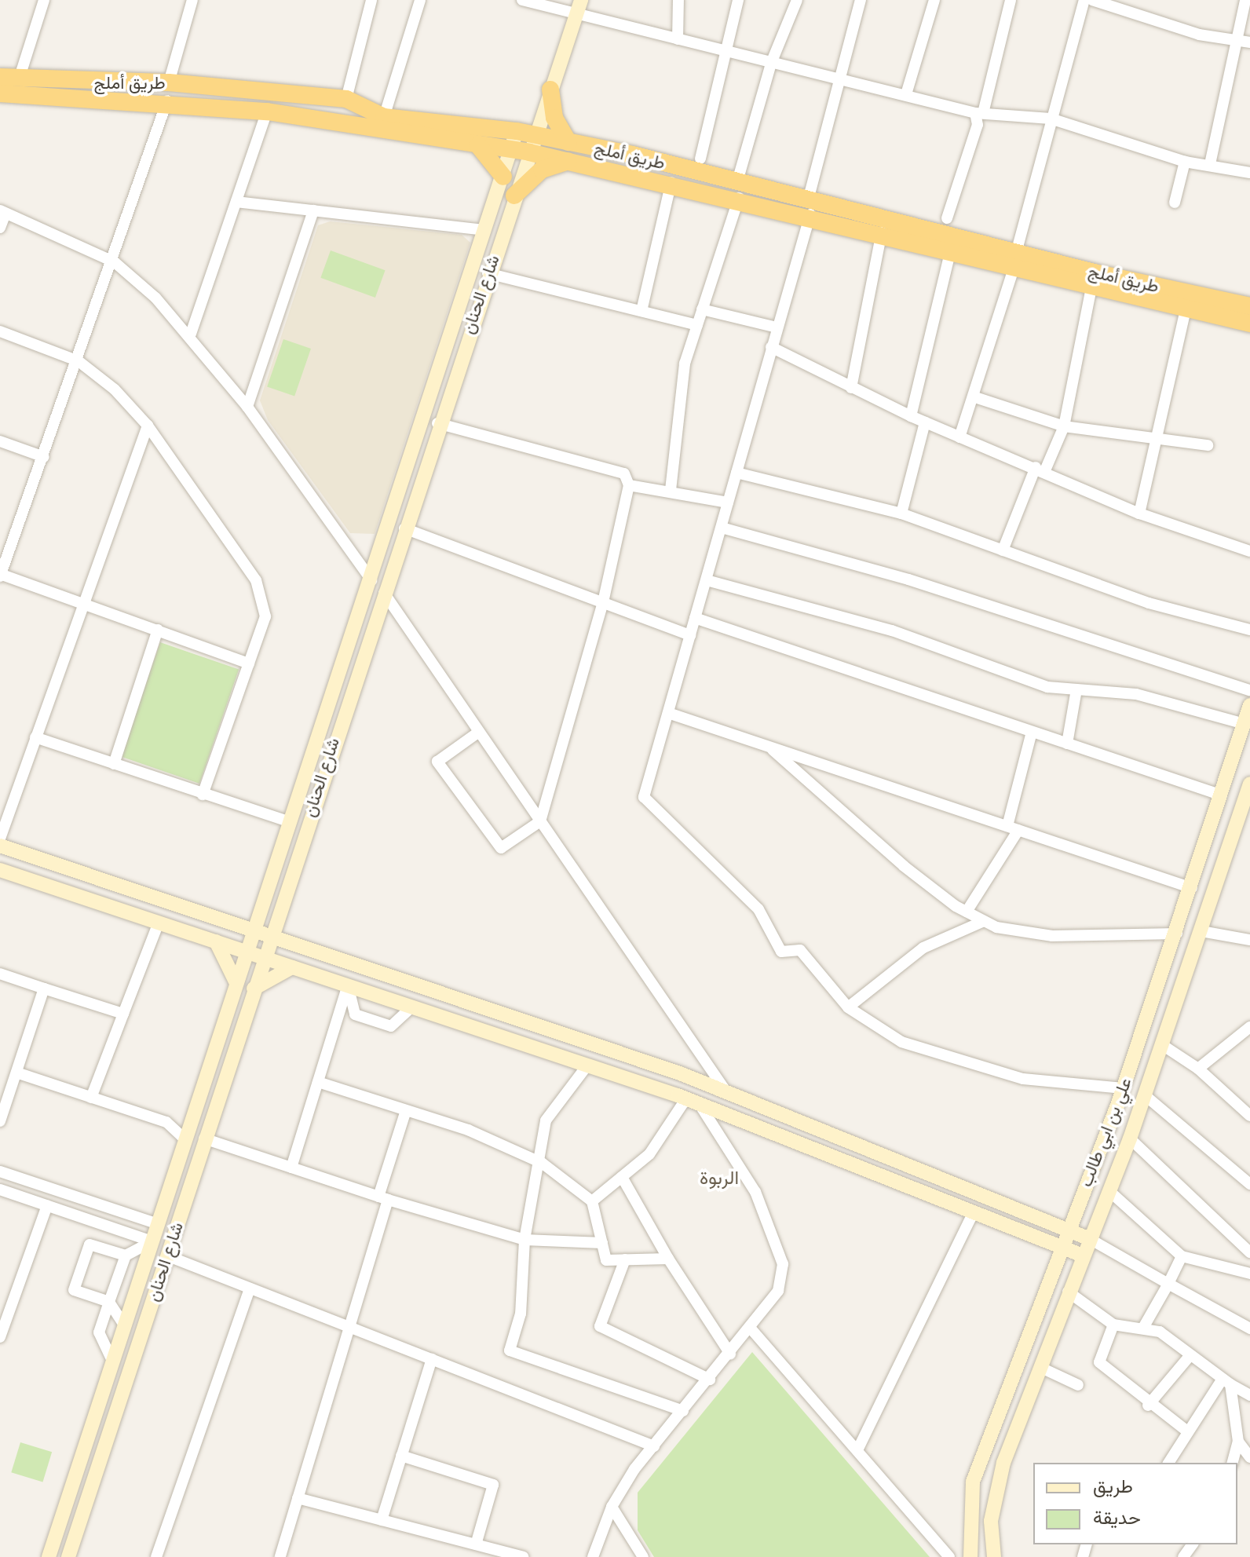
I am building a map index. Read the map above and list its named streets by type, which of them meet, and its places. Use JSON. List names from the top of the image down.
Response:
{
  "streets": {
    "highway": ["طريق أملج"],
    "main road": ["شارع الحنان", "علي بن ابي طالب"]
  },
  "crossings": [
    ["طريق أملج", "شارع الحنان"]
  ],
  "districts": ["الربوة"],
  "legend": ["طريق", "حديقة"]
}
